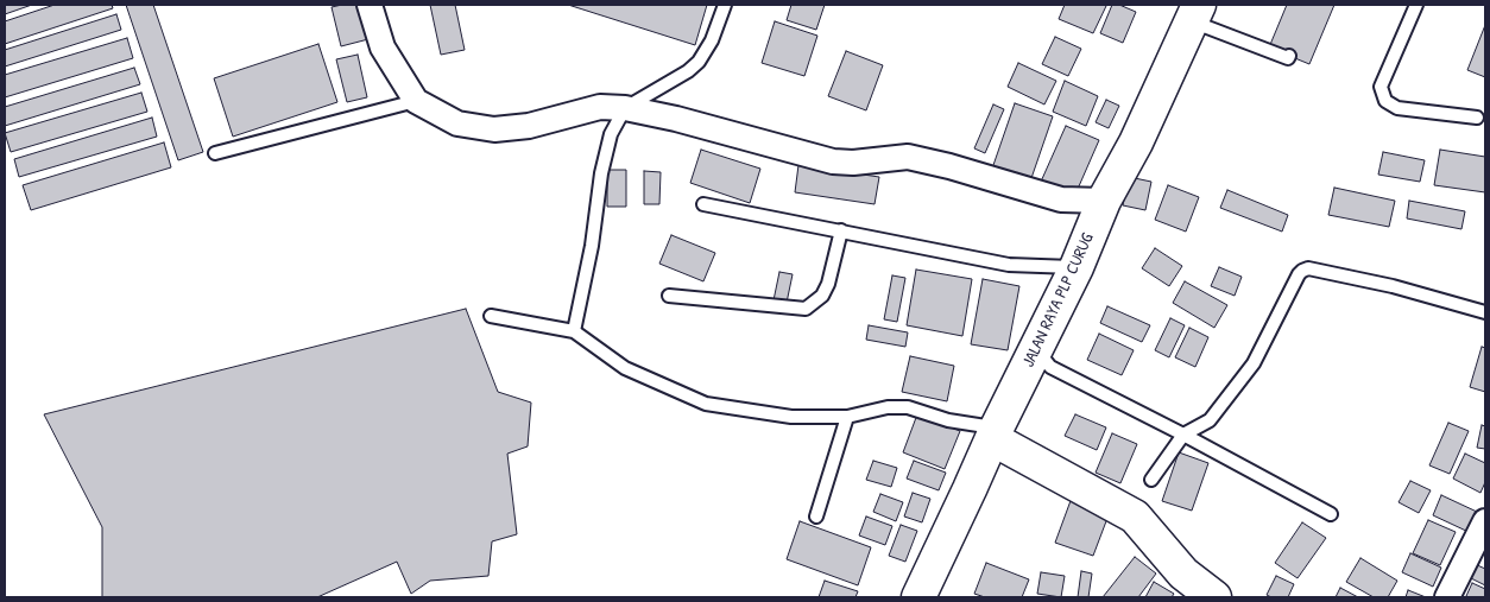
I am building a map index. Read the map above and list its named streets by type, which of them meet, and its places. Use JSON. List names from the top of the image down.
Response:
{
  "streets": {
    "main road": ["JALAN RAYA PLP CURUG"]
  }
}
